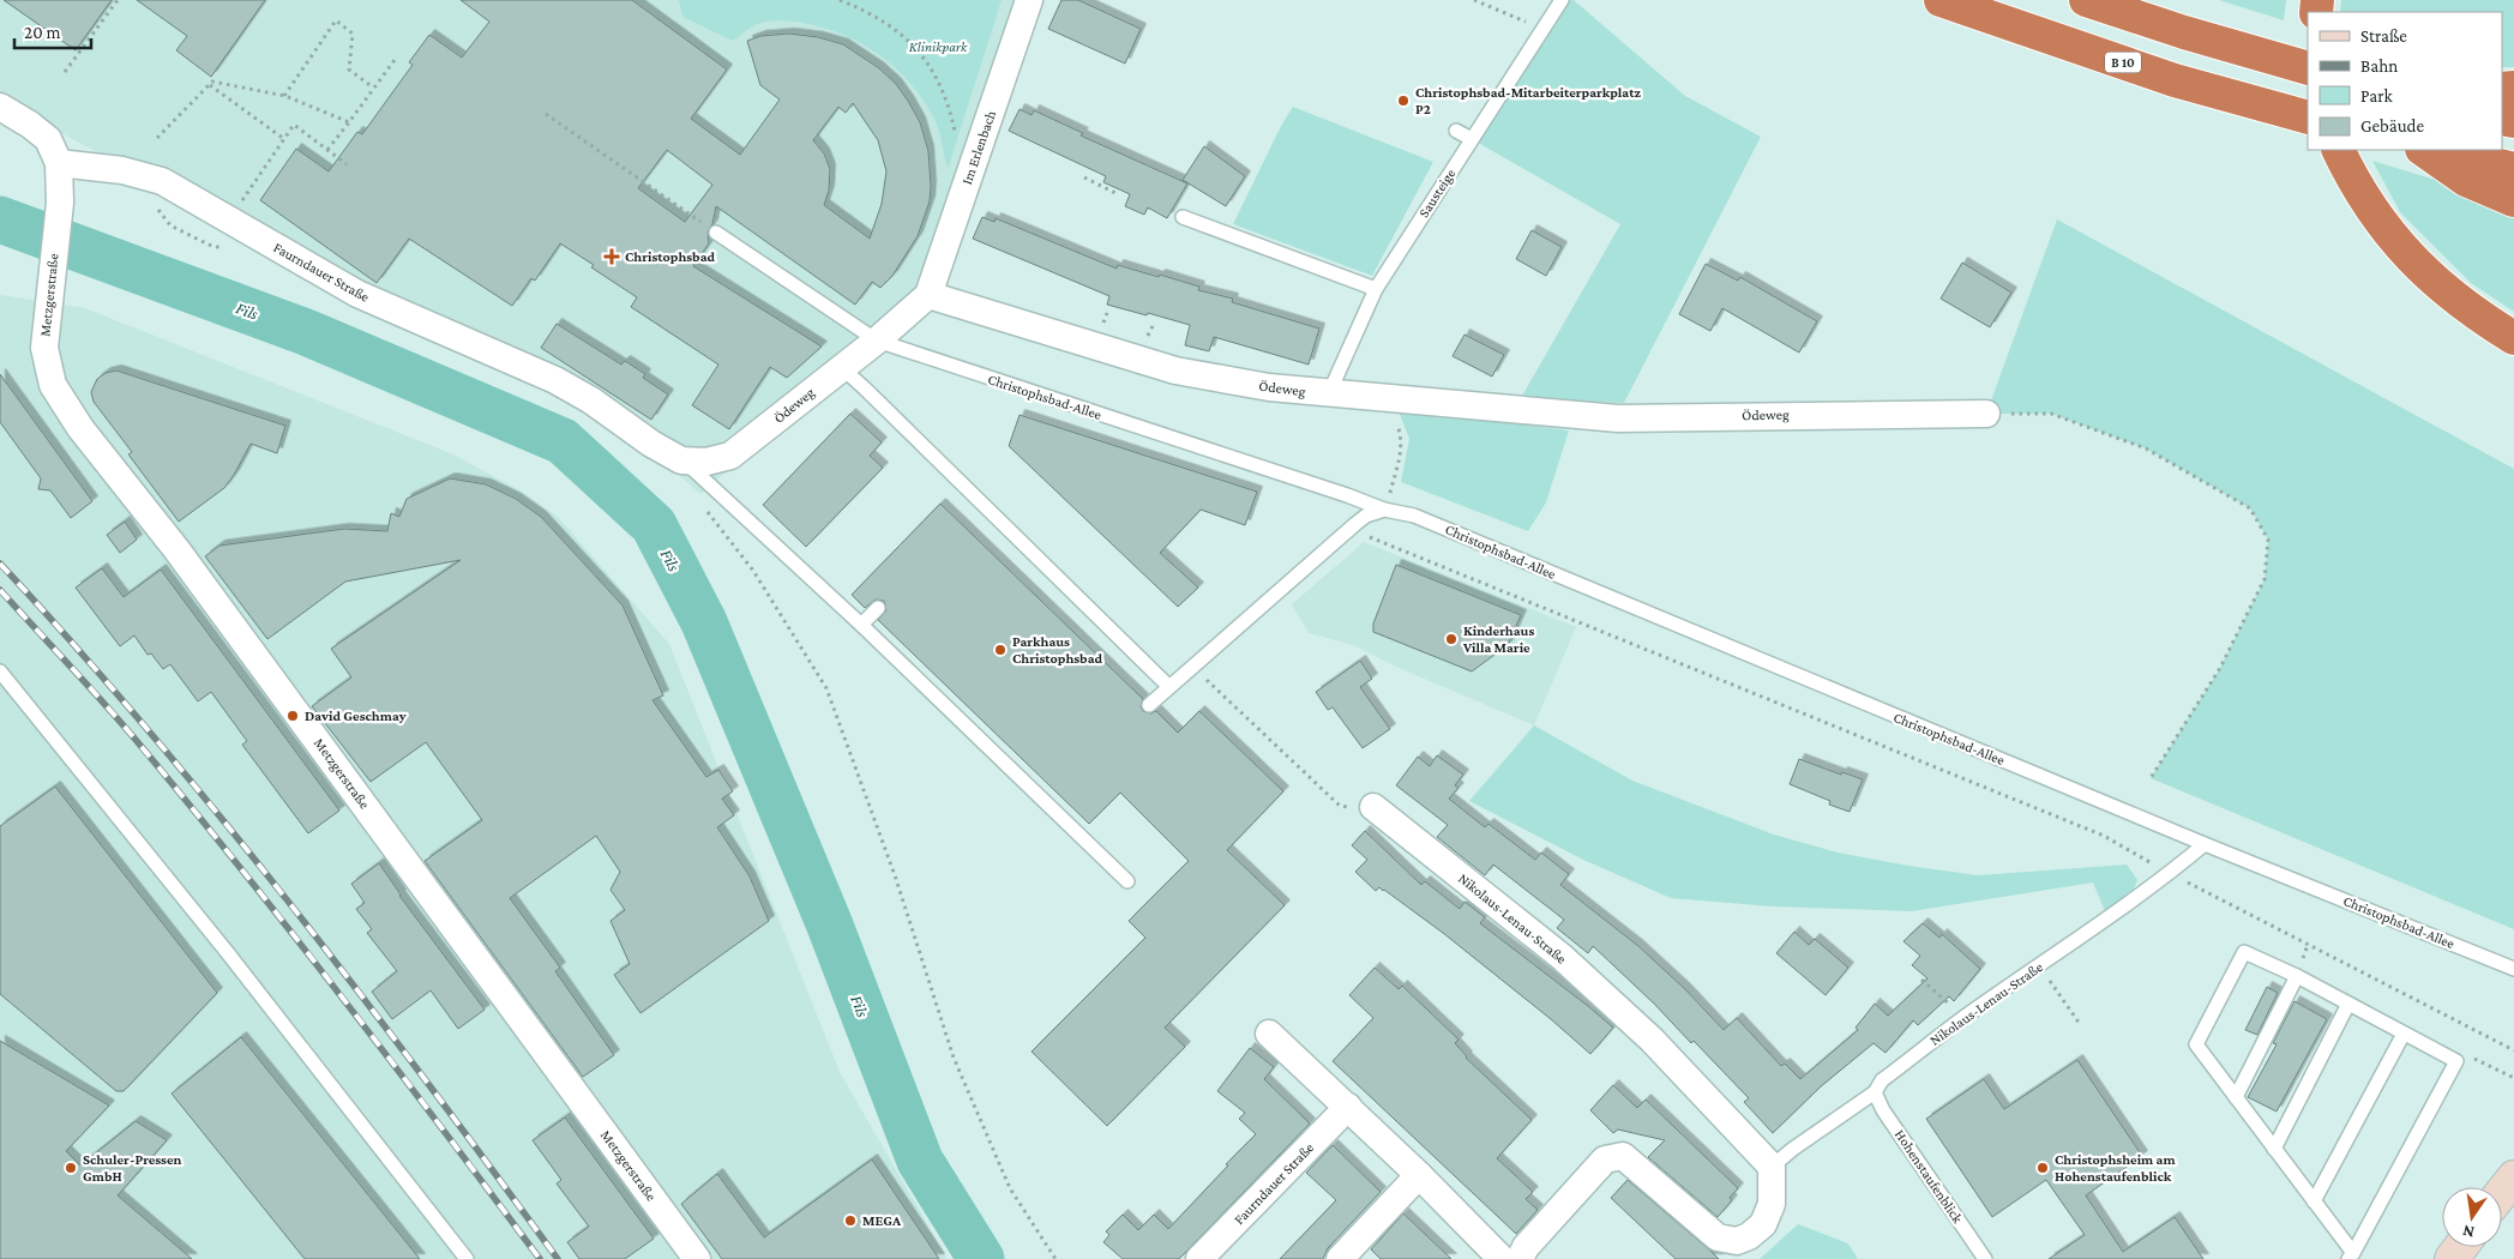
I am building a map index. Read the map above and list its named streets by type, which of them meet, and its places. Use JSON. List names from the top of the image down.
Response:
{
  "streets": {
    "highway": ["B 10"],
    "street": [
      "Im Erlenbach",
      "Faurndauer Straße",
      "Metzgerstraße",
      "Ödeweg",
      "Nikolaus-Lenau-Straße"
    ],
    "lane": ["Sausteige", "Christophsbad-Allee", "Hohenstaufenblick"]
  },
  "crossings": [
    ["Im Erlenbach", "Ödeweg"],
    ["Sausteige", "Ödeweg"],
    ["Faurndauer Straße", "Metzgerstraße"],
    ["Faurndauer Straße", "Ödeweg"],
    ["Ödeweg", "Christophsbad-Allee"],
    ["Christophsbad-Allee", "Nikolaus-Lenau-Straße"],
    ["Nikolaus-Lenau-Straße", "Hohenstaufenblick"]
  ],
  "water": ["Fils"],
  "parks": ["Klinikpark"],
  "places": {
    "other": [
      "Christophsbad-Mitarbeiterparkplatz P2",
      "Kinderhaus Villa Marie",
      "Parkhaus Christophsbad",
      "David Geschmay",
      "Schuler-Pressen GmbH",
      "Christophsheim am Hohenstaufenblick",
      "MEGA"
    ],
    "health": ["Christophsbad"]
  },
  "legend": [
    "Straße",
    "Bahn",
    "Park",
    "Gebäude"
  ],
  "scale_bar": "20 m",
  "north": "bottom"
}
